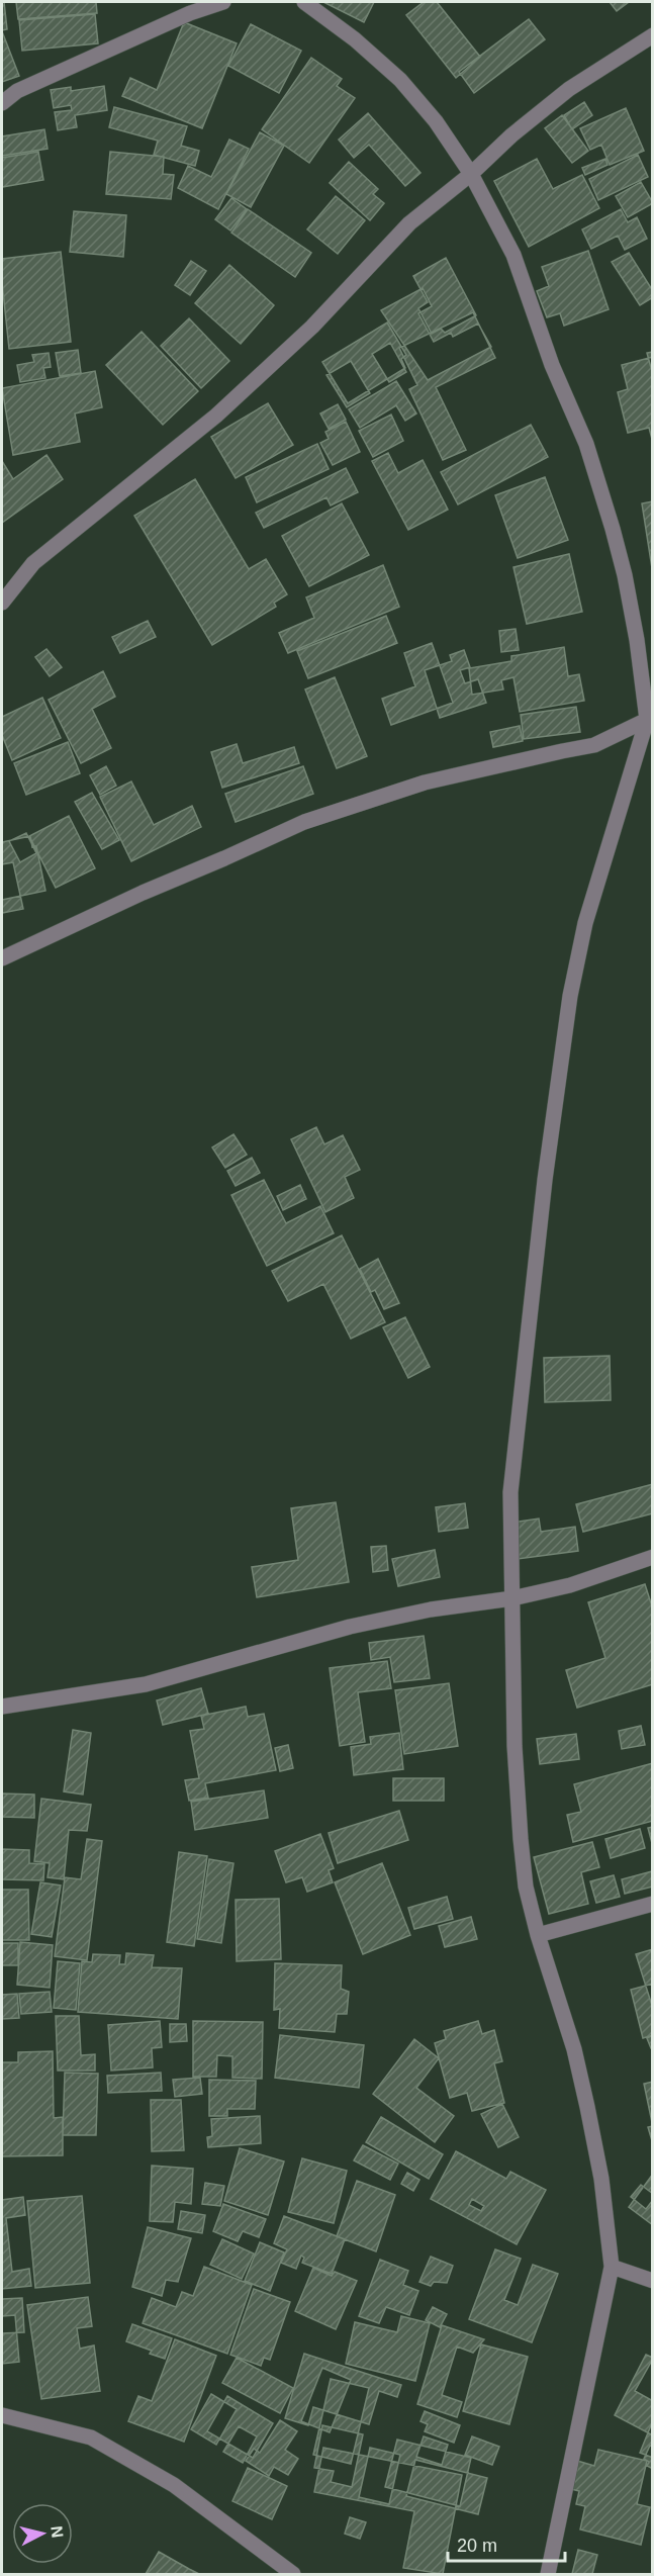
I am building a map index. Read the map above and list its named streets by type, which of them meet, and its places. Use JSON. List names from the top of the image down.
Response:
{
  "scale_bar": "20 m",
  "north": "right"
}
